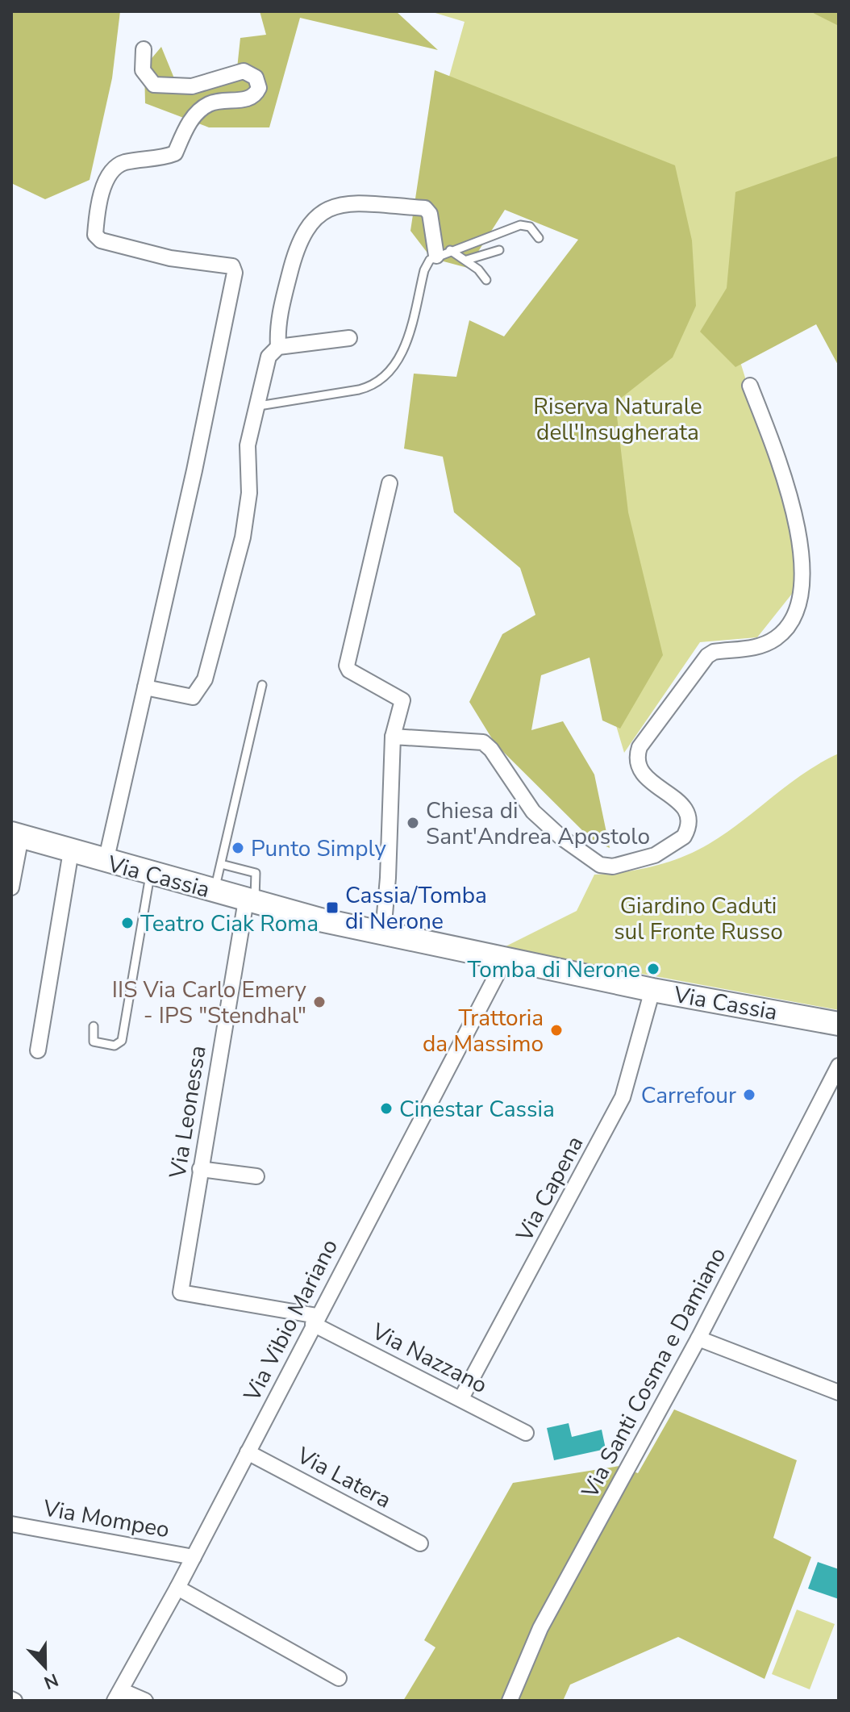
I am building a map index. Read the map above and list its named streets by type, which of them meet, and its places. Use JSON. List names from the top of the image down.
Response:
{
  "streets": {
    "main road": ["Via Cassia"],
    "street": [
      "Via Leonessa",
      "Via Capena",
      "Via Vibio Mariano",
      "Via Nazzano",
      "Via Santi Cosma e Damiano",
      "Via Latera",
      "Via Mompeo"
    ]
  },
  "crossings": [
    ["Via Cassia", "Via Leonessa"],
    ["Via Cassia", "Via Capena"],
    ["Via Cassia", "Via Vibio Mariano"],
    ["Via Leonessa", "Via Nazzano"],
    ["Via Capena", "Via Nazzano"],
    ["Via Vibio Mariano", "Via Nazzano"],
    ["Via Vibio Mariano", "Via Latera"],
    ["Via Vibio Mariano", "Via Mompeo"]
  ],
  "parks": ["Riserva Naturale dell'Insugherata", "Giardino Caduti sul Fronte Russo"],
  "places": {
    "other": [
      "Chiesa di Sant'Andrea Apostolo",
      "Punto Simply",
      "Teatro Ciak Roma",
      "Tomba di Nerone",
      "IIS Via Carlo Emery - IPS \"Stendhal\"",
      "Trattoria da Massimo",
      "Carrefour",
      "Cinestar Cassia"
    ],
    "transit": ["Cassia/Tomba di Nerone"]
  },
  "north": "bottom"
}
